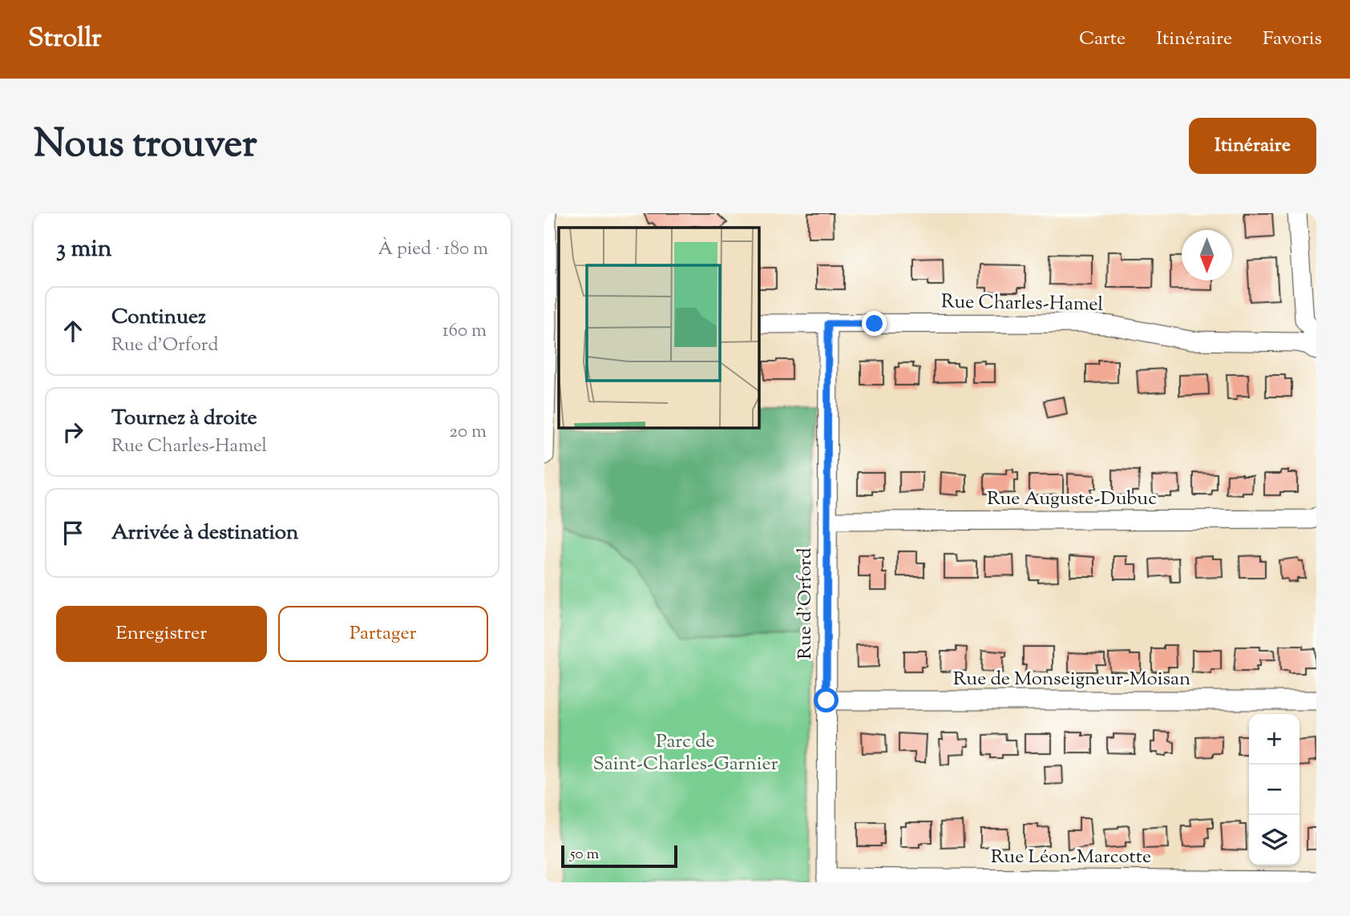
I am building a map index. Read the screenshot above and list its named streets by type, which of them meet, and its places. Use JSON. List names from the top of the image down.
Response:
{
  "streets": {
    "street": [
      "Rue Charles-Hamel",
      "Rue Auguste-Dubuc",
      "Rue d'Orford",
      "Rue de Monseigneur-Moisan",
      "Rue Léon-Marcotte"
    ]
  },
  "crossings": [
    ["Rue Charles-Hamel", "Rue d'Orford"],
    ["Rue Auguste-Dubuc", "Rue d'Orford"],
    ["Rue d'Orford", "Rue de Monseigneur-Moisan"],
    ["Rue d'Orford", "Rue Léon-Marcotte"]
  ],
  "parks": ["Parc de Saint-Charles-Garnier"],
  "scale_bar": "50 m",
  "north": "bottom",
  "page": {
    "header": "Strollr",
    "nav": ["Carte", "Itinéraire", "Favoris"],
    "title": "Nous trouver",
    "buttons": [
      "Itinéraire",
      ["Enregistrer", "Partager"]
    ],
    "heading": ["3 min", "À pied · 180 m"],
    "list": [
      ["Continuez", "Rue d'Orford", "160 m"],
      ["Tournez à droite", "Rue Charles-Hamel", "20 m"],
      "Arrivée à destination"
    ],
    "map_buttons": ["+", "−"],
    "scale": "50 m"
  }
}
